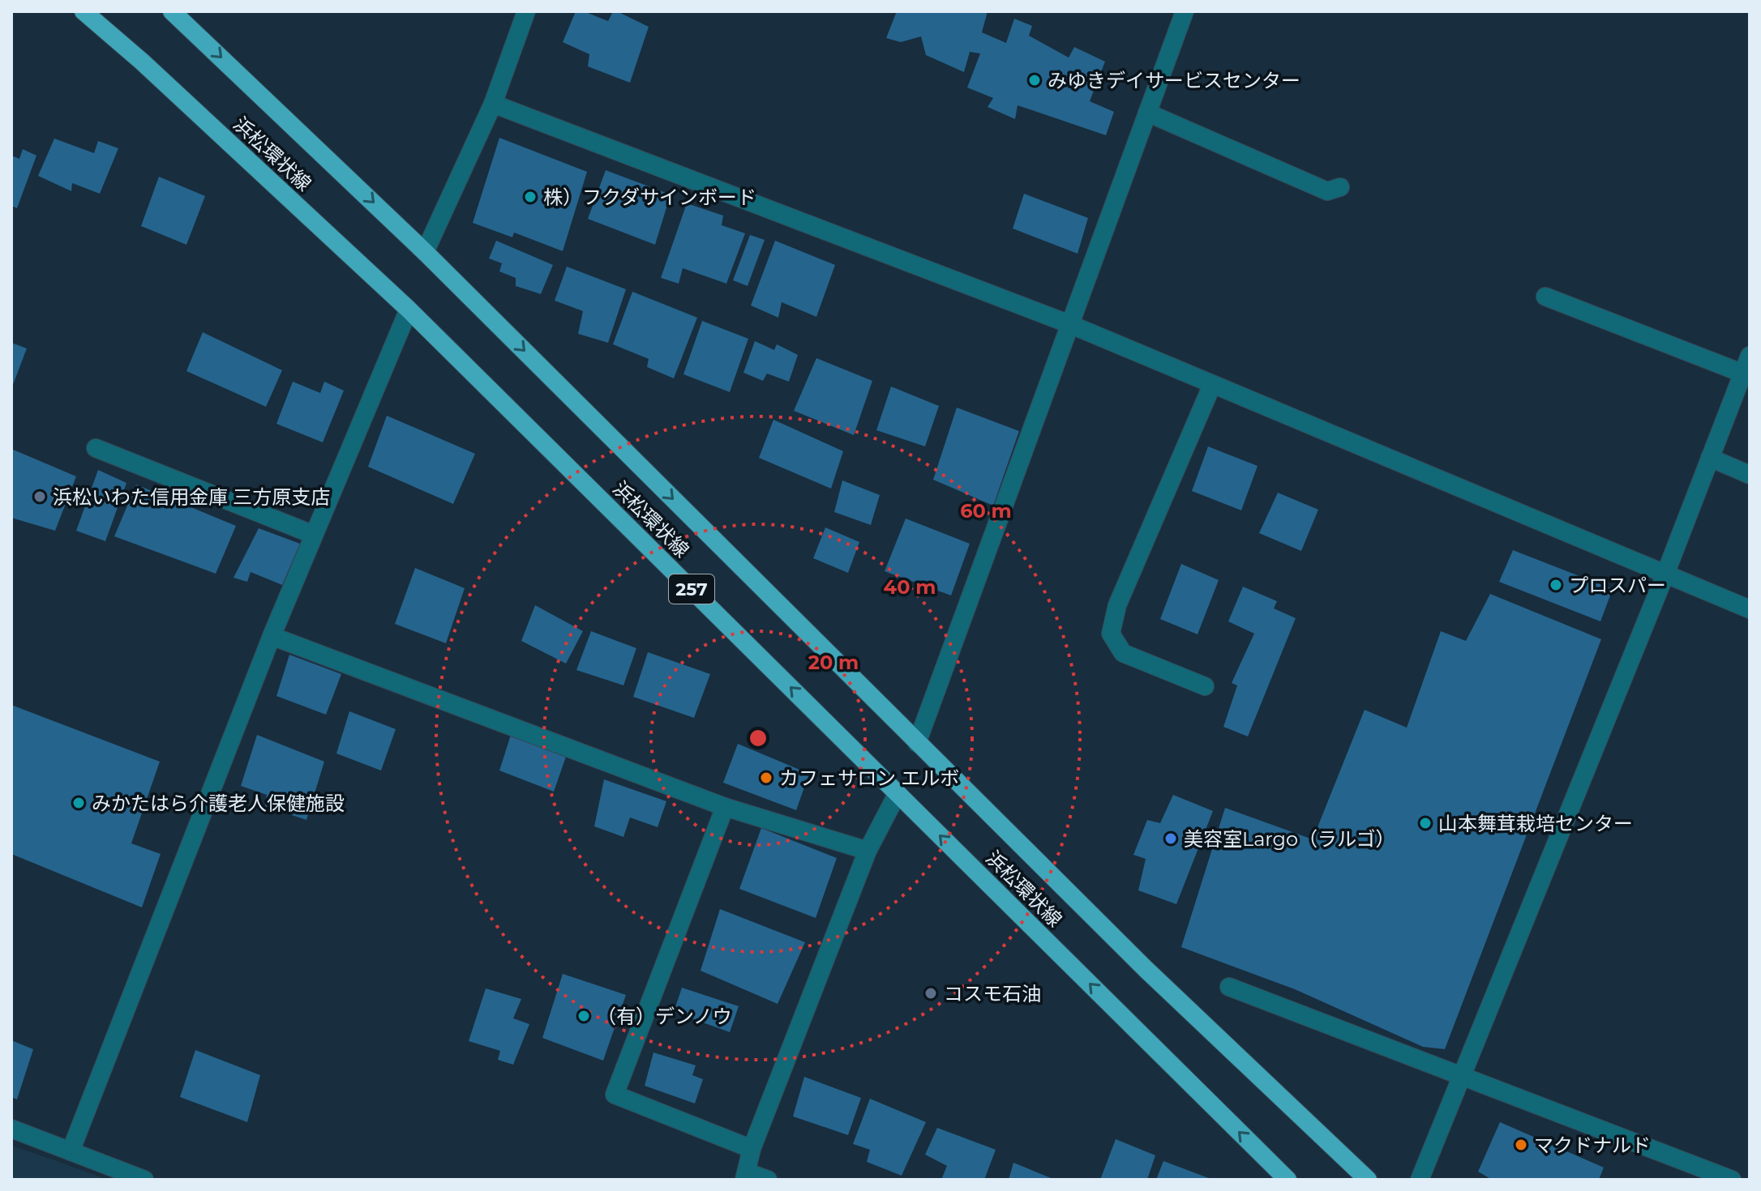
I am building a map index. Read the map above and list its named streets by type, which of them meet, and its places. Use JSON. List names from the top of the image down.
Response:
{
  "streets": {
    "highway": ["浜松環状線", "257"]
  },
  "places": [
    "みゆきデイサービスセンター",
    "株）フクダサインボード",
    "浜松いわた信用金庫 三方原支店",
    "プロスパー",
    "カフェサロン エルボ",
    "みかたはら介護老人保健施設",
    "山本舞茸栽培センター",
    "美容室Largo（ラルゴ）",
    "コスモ石油",
    "（有）デンノウ",
    "マクドナルド"
  ],
  "rings": ["60 m", "40 m", "20 m"]
}
